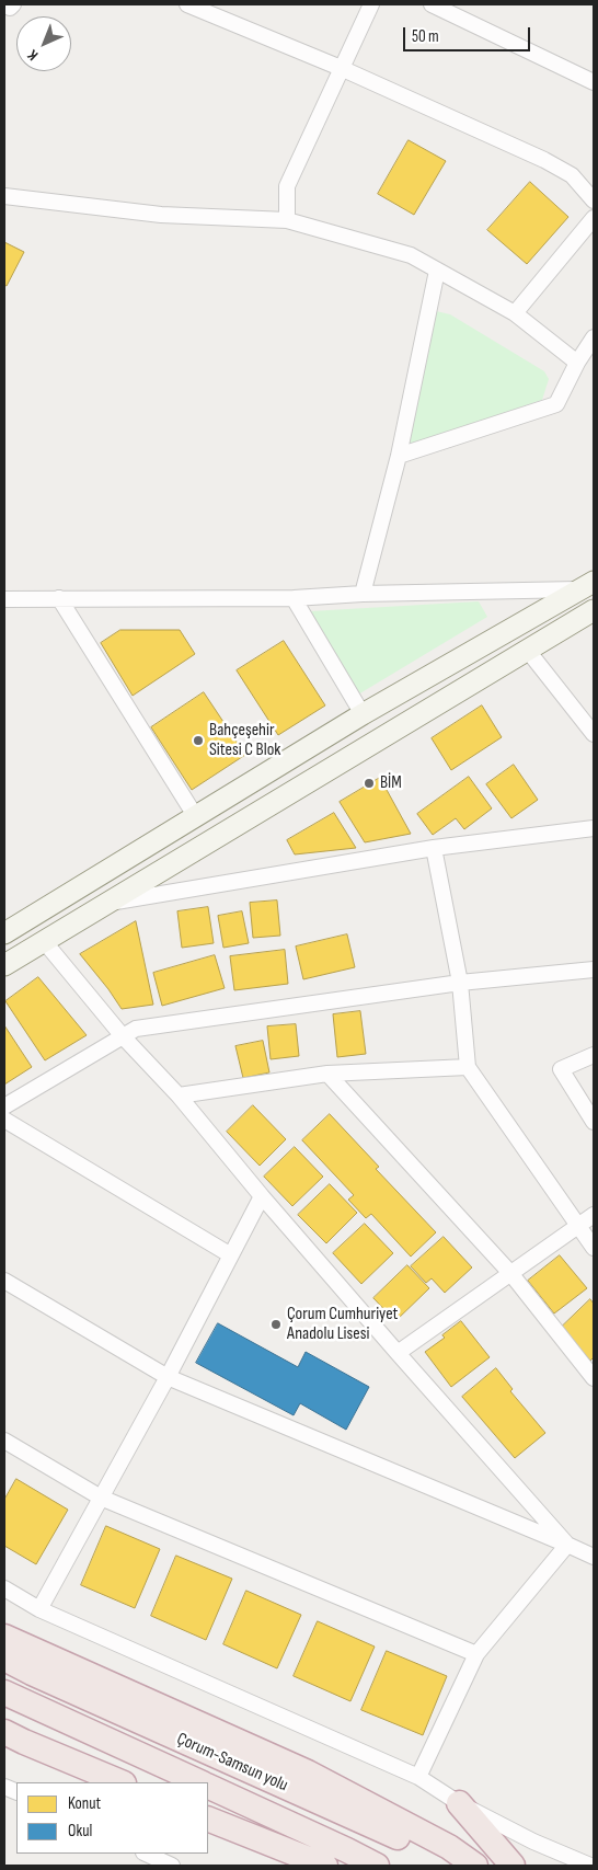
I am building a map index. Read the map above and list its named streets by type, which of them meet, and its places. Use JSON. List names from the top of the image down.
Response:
{
  "streets": {
    "highway": ["Çorum-Samsun yolu"]
  },
  "places": ["Bahçeşehir Sitesi C Blok", "BİM", "Çorum Cumhuriyet Anadolu Lisesi"],
  "legend": ["Konut", "Okul"],
  "scale_bar": "50 m",
  "north": "bottom left"
}
